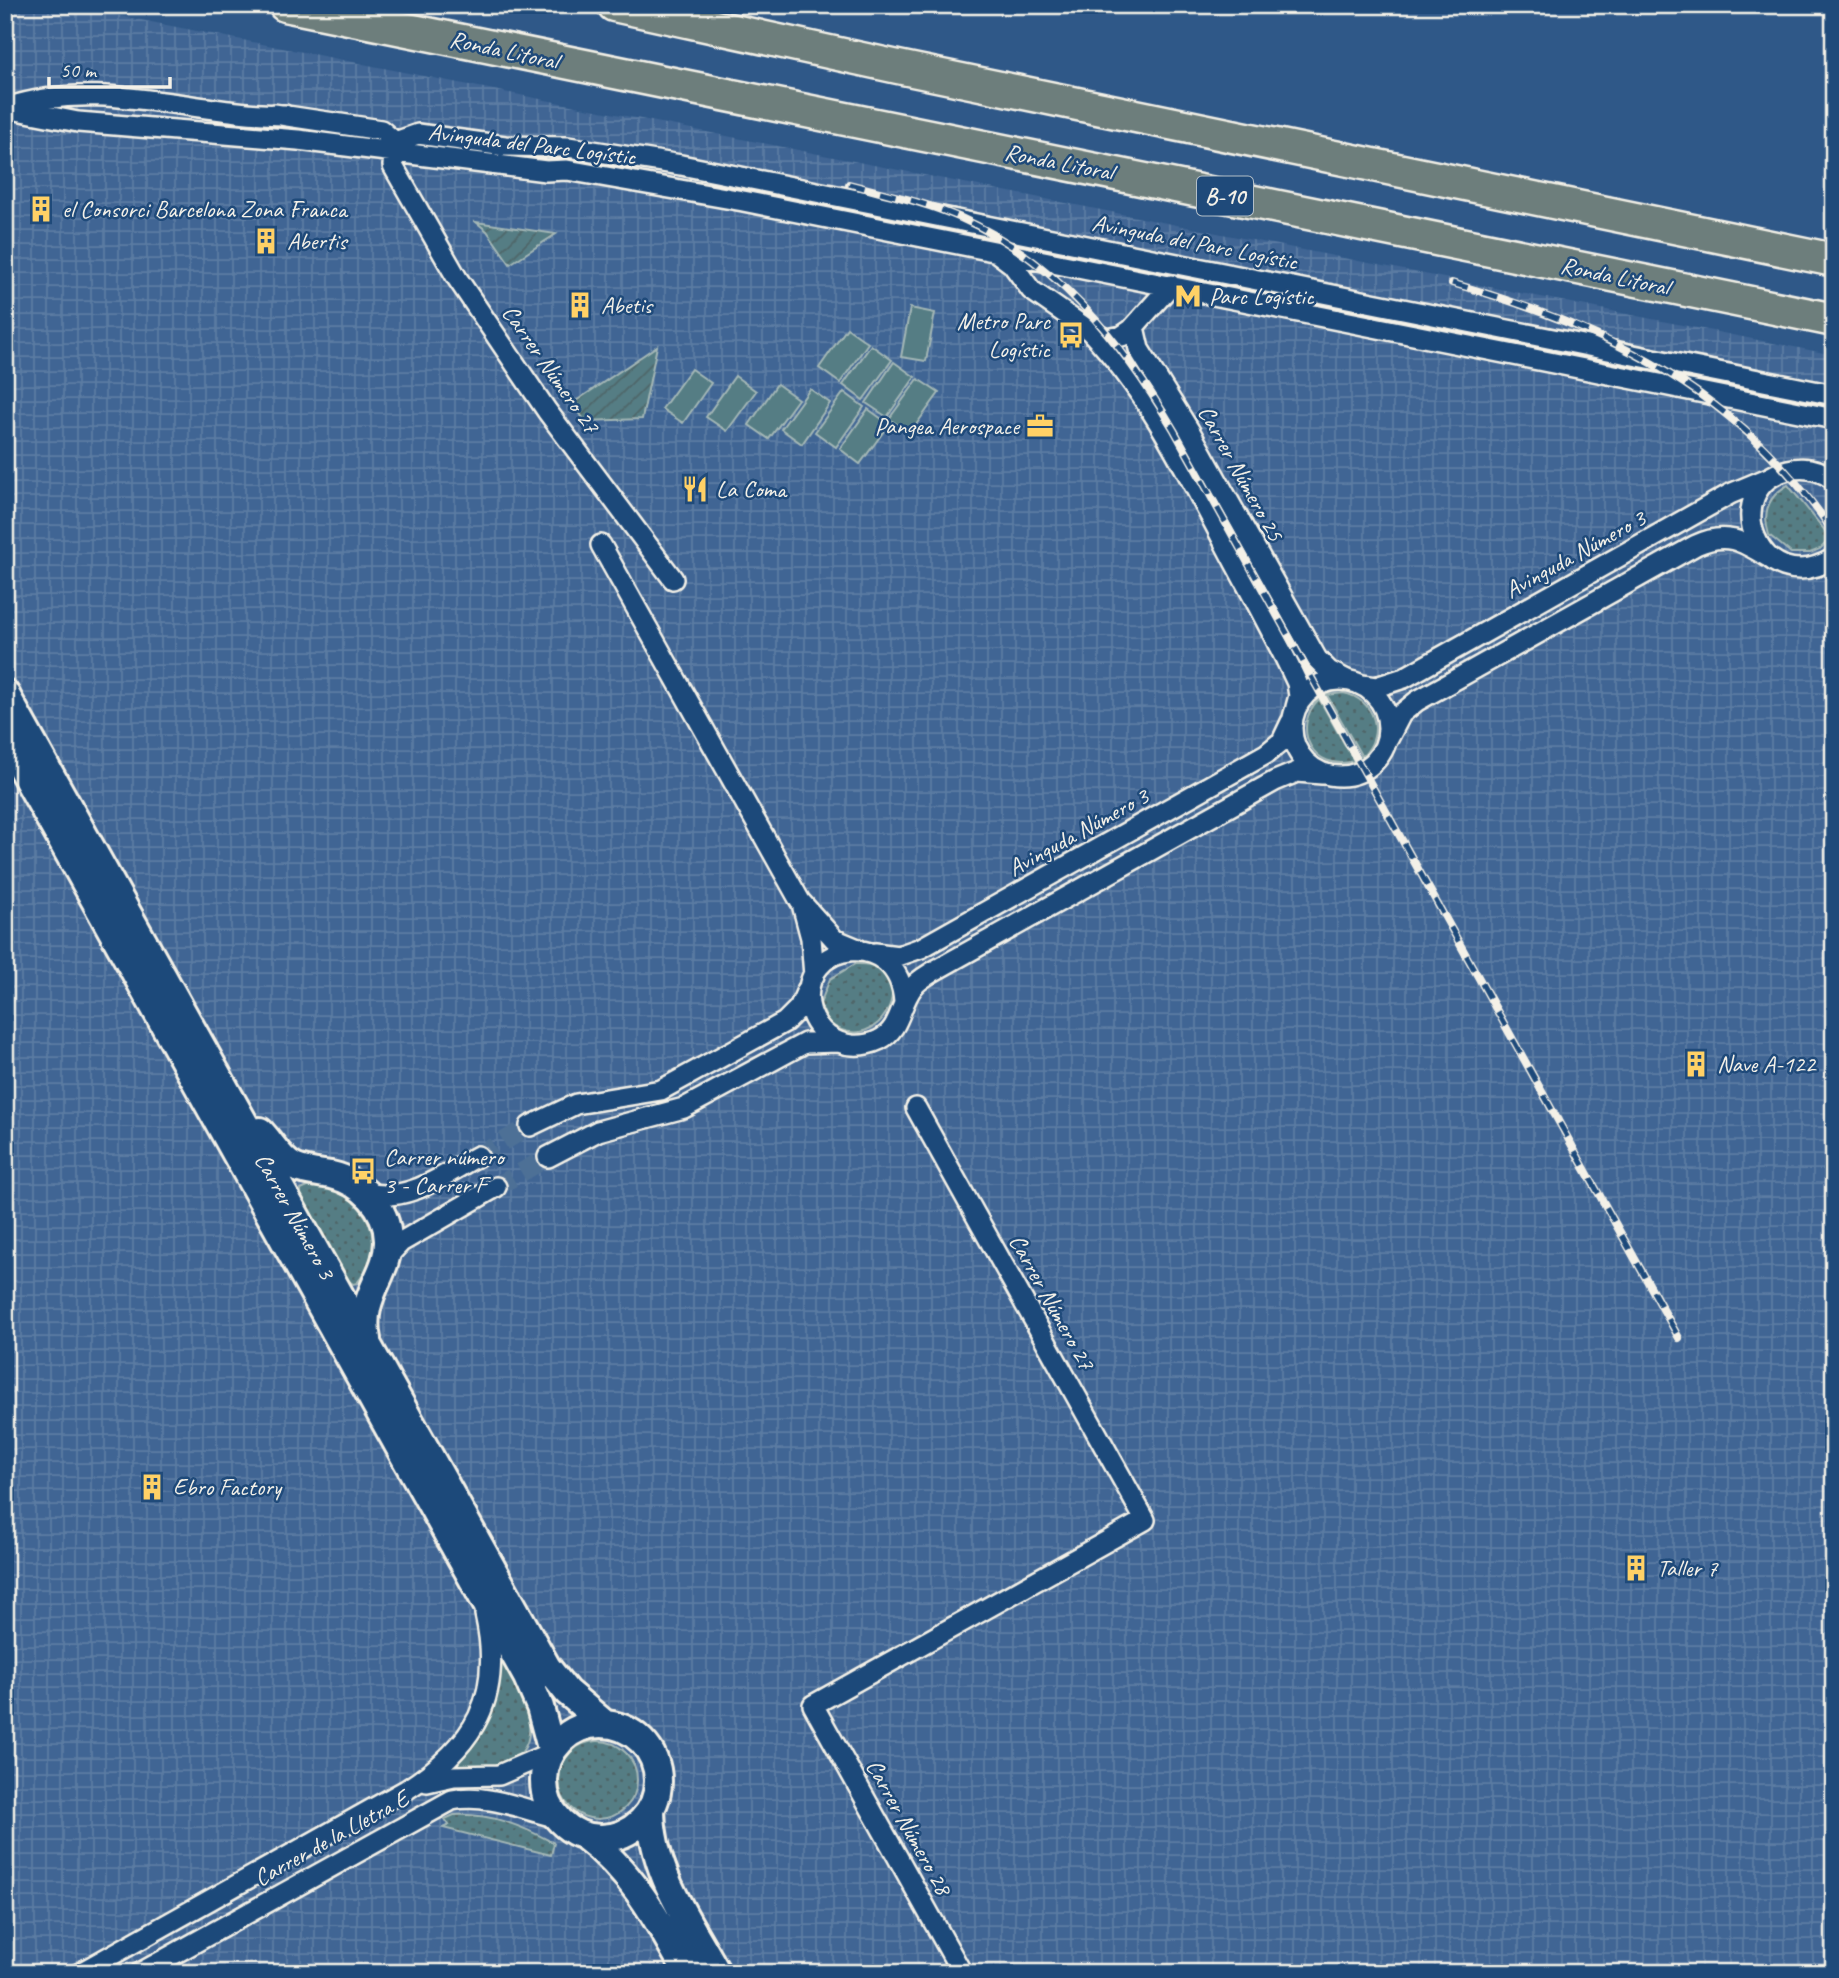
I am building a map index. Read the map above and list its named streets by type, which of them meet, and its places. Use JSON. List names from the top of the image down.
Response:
{
  "streets": {
    "highway": ["Ronda Litoral", "B-10"],
    "main road": ["Carrer Número 3"],
    "street": [
      "Avinguda del Parc Logístic",
      "Carrer Número 27",
      "Carrer Número 25",
      "Avinguda Número 3",
      "Carrer Número 28",
      "Carrer de la Lletra E"
    ]
  },
  "crossings": [
    ["Avinguda del Parc Logístic", "Carrer Número 27"],
    ["Carrer Número 27", "Carrer Número 28"],
    ["Carrer Número 25", "Avinguda Número 3"],
    ["Carrer Número 3", "Carrer de la Lletra E"]
  ],
  "places": {
    "building": [
      "el Consorci Barcelona Zona Franca",
      "Abertis",
      "Abetis",
      "Nave A-122",
      "Ebro Factory",
      "Taller 7"
    ],
    "metro station": ["Parc Logístic"],
    "bus stop": ["Metro Parc Logístic", "Carrer número 3 - Carrer F"],
    "office": ["Pangea Aerospace"],
    "restaurant": ["La Coma"]
  },
  "scale_bar": "50 m"
}
